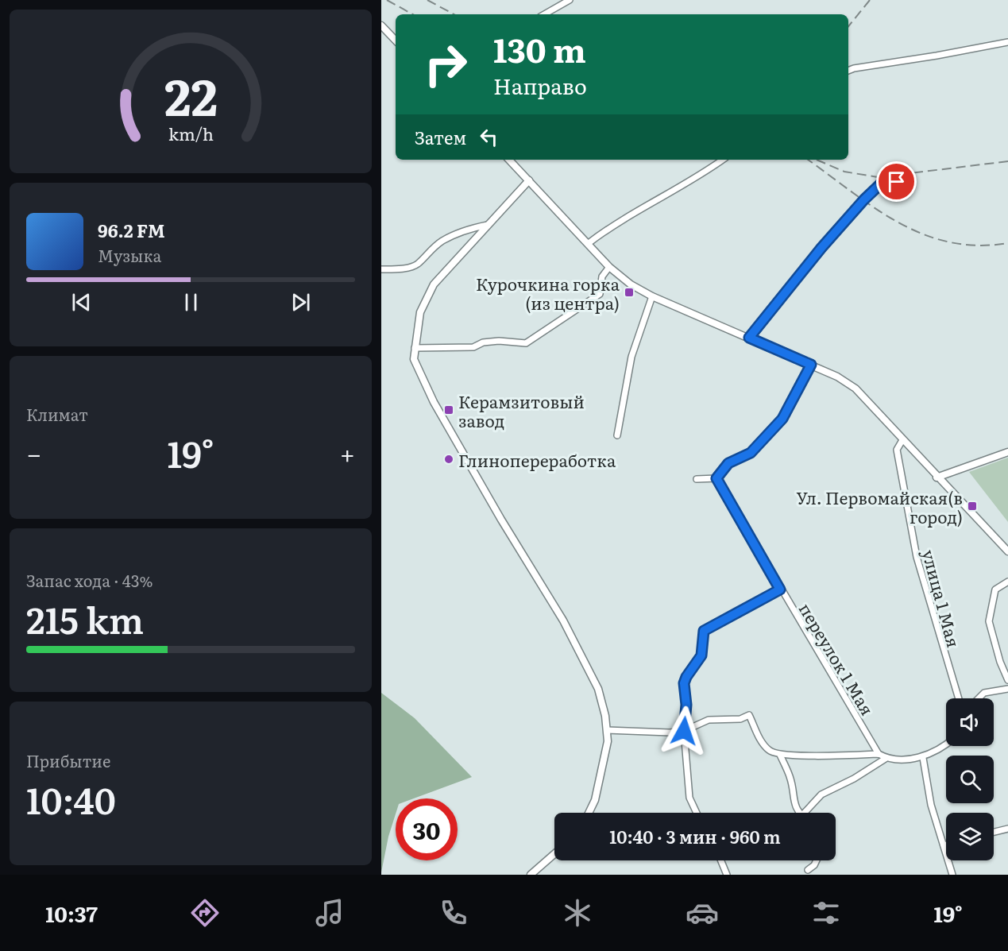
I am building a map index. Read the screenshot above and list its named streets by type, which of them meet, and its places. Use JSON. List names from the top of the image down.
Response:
{
  "streets": {
    "street": ["улица 1 Мая", "переулок 1 Мая"]
  },
  "places": {
    "transit": ["Курочкина горка (из центра)", "Керамзитовый завод", "Ул. Первомайская(в город)"],
    "other": ["Глинопереработка"]
  },
  "page": {
    "turn": ["130 m", "Направо"],
    "then": "Затем",
    "song": ["96.2 FM", "Музыка"],
    "tile": [
      "Климат",
      ["Запас хода · 43%", "215 km"],
      ["Прибытие", "10:40"]
    ],
    "heat": ["−", "19°", "+"],
    "limit": "30",
    "trip": "10:40 · 3 мин · 960 m",
    "tabs": ["10:37", "19°"],
    "gauge": ["22", "km/h"]
  }
}
